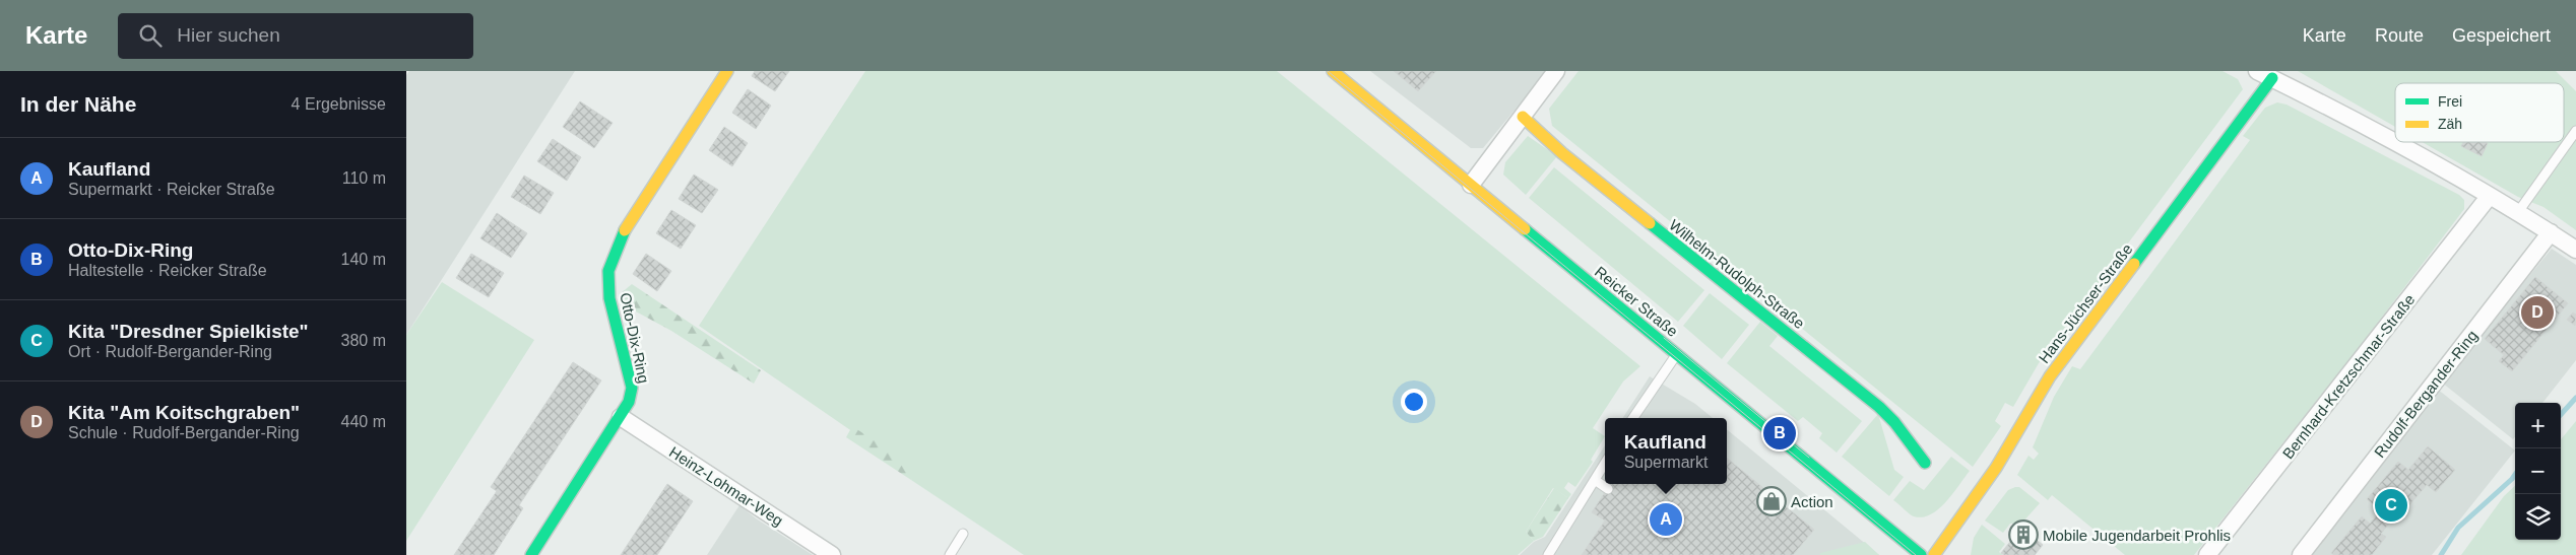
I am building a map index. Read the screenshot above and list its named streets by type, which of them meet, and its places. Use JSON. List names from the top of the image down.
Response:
{
  "streets": {
    "street": [
      "Wilhelm-Rudolph-Straße",
      "Reicker Straße",
      "Hans-Jüchser-Straße",
      "Otto-Dix-Ring",
      "Bernhard-Kretzschmar-Straße",
      "Rudolf-Bergander-Ring",
      "Heinz-Lohmar-Weg"
    ]
  },
  "crossings": [
    ["Otto-Dix-Ring", "Heinz-Lohmar-Weg"]
  ],
  "places": {
    "shop": ["Action"],
    "building": ["Mobile Jugendarbeit Prohlis"]
  },
  "legend": ["Frei", "Zäh"],
  "page": {
    "header": "Karte",
    "search": "Hier suchen",
    "nav": ["Karte", "Route", "Gespeichert"],
    "heading": ["In der Nähe", "4 Ergebnisse"],
    "list": [
      {
        "mark": "A",
        "name": "Kaufland",
        "note": "Supermarkt · Reicker Straße",
        "value": "110 m"
      },
      {
        "mark": "B",
        "name": "Otto-Dix-Ring",
        "note": "Haltestelle · Reicker Straße",
        "value": "140 m"
      },
      {
        "mark": "C",
        "name": "Kita \"Dresdner Spielkiste\"",
        "note": "Ort · Rudolf-Bergander-Ring",
        "value": "380 m"
      },
      {
        "mark": "D",
        "name": "Kita \"Am Koitschgraben\"",
        "note": "Schule · Rudolf-Bergander-Ring",
        "value": "440 m"
      }
    ],
    "pins": [
      "D",
      "B",
      "C",
      "A"
    ],
    "map_buttons": ["+", "−"],
    "popup": ["Kaufland", "Supermarkt"]
  }
}
